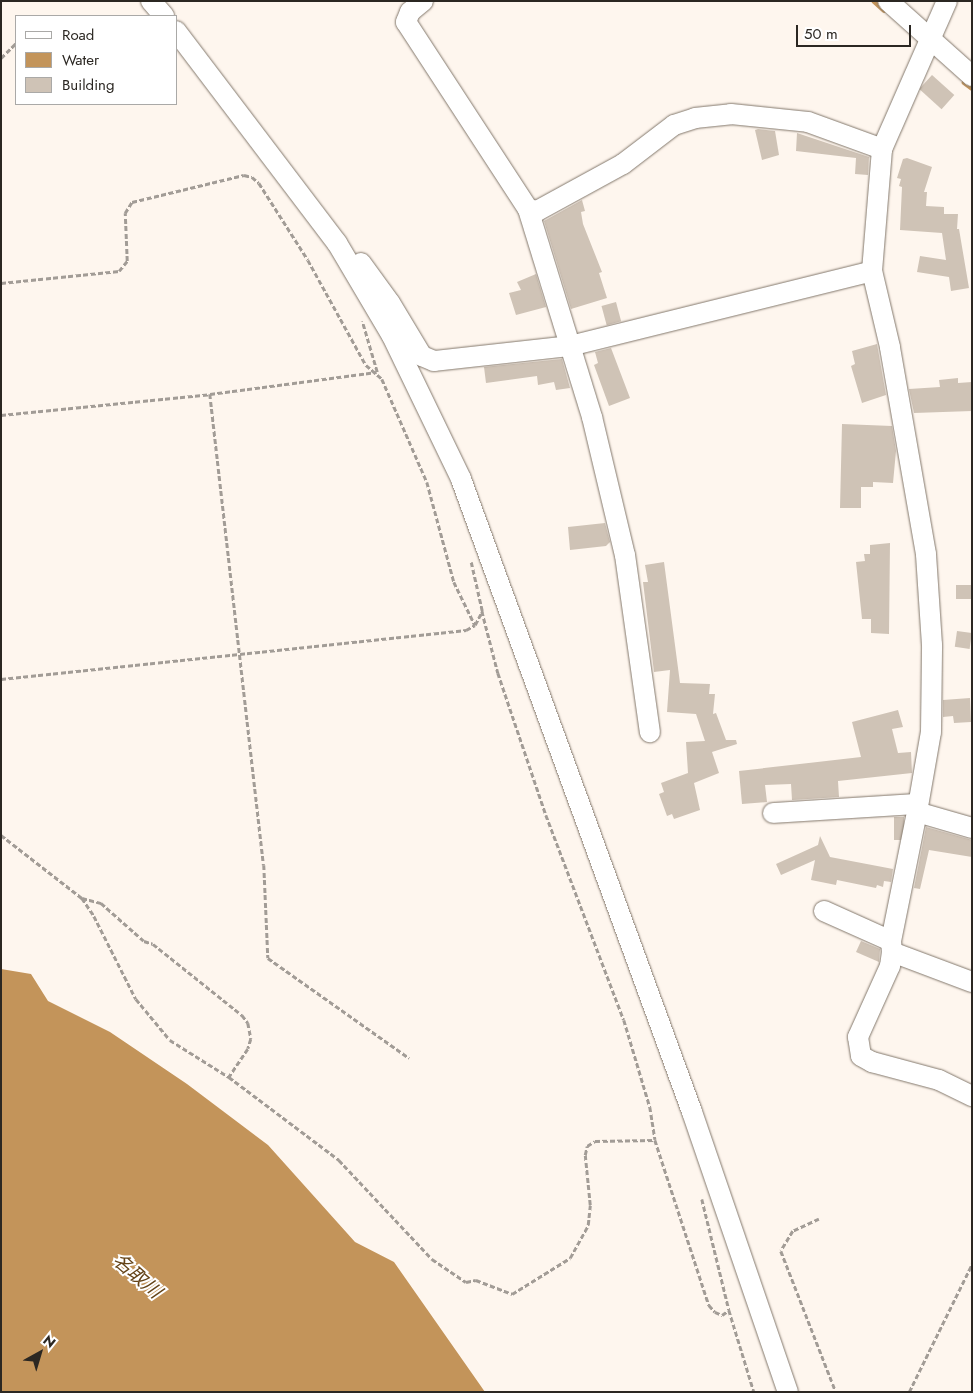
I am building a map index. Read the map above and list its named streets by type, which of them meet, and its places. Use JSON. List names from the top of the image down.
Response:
{
  "water": ["名取川"],
  "legend": ["Road", "Water", "Building"],
  "scale_bar": "50 m",
  "north": "top right"
}
